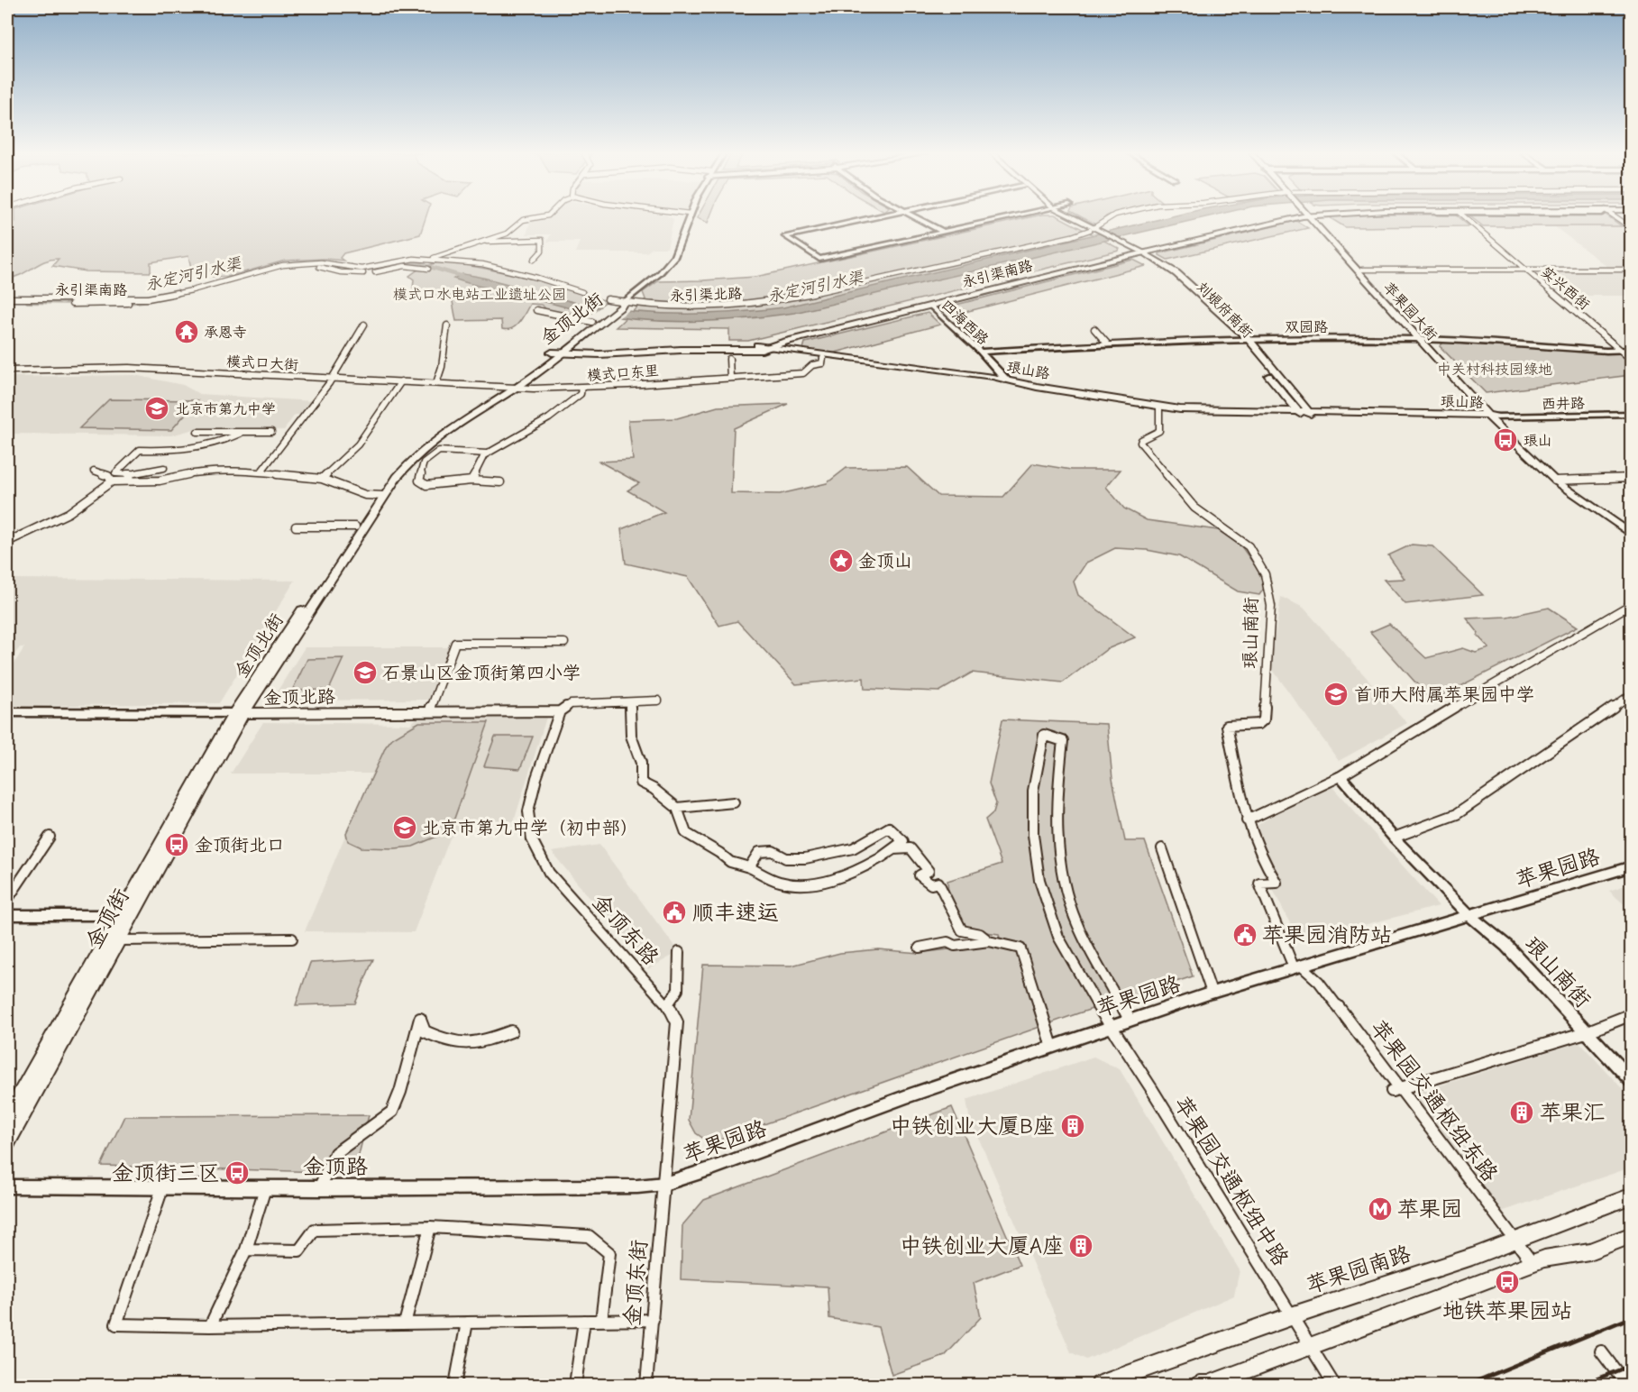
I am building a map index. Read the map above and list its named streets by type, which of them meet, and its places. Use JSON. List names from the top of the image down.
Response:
{
  "streets": {
    "main road": [
      "永引渠南路",
      "刘娘府南街",
      "苹果园大街",
      "金顶北街",
      "琅山路",
      "金顶街",
      "苹果园南路"
    ],
    "street": [
      "实兴西街",
      "永引渠北路",
      "四海西路",
      "双园路",
      "模式口大街",
      "模式口东里",
      "西井路",
      "琅山南街",
      "金顶北路",
      "苹果园路",
      "金顶东路",
      "苹果园交通枢纽东路",
      "金顶路",
      "苹果园交通枢纽中路",
      "金顶东街"
    ]
  },
  "crossings": [
    ["永引渠南路", "刘娘府南街"],
    ["永引渠南路", "金顶北街"],
    ["永引渠南路", "四海西路"],
    ["永引渠南路", "琅山路"],
    ["实兴西街", "双园路"],
    ["永引渠北路", "刘娘府南街"],
    ["永引渠北路", "金顶北街"],
    ["刘娘府南街", "双园路"],
    ["刘娘府南街", "琅山路"],
    ["苹果园大街", "双园路"],
    ["苹果园大街", "琅山路"],
    ["苹果园大街", "西井路"],
    ["金顶北街", "模式口大街"],
    ["金顶北街", "模式口东里"],
    ["金顶北街", "金顶北路"],
    ["金顶北街", "金顶街"],
    ["四海西路", "双园路"],
    ["四海西路", "琅山路"],
    ["模式口大街", "模式口东里"],
    ["琅山路", "模式口东里"],
    ["琅山路", "西井路"],
    ["琅山路", "琅山南街"],
    ["琅山南街", "苹果园路"],
    ["琅山南街", "苹果园交通枢纽东路"],
    ["金顶北路", "金顶街"],
    ["金顶北路", "金顶东路"],
    ["苹果园路", "金顶东路"],
    ["苹果园路", "苹果园交通枢纽东路"],
    ["苹果园路", "金顶路"],
    ["苹果园路", "苹果园交通枢纽中路"],
    ["苹果园路", "金顶东街"],
    ["金顶东路", "金顶路"],
    ["金顶东路", "金顶东街"],
    ["苹果园交通枢纽东路", "苹果园南路"],
    ["金顶路", "金顶东街"],
    ["苹果园交通枢纽中路", "苹果园南路"]
  ],
  "water": ["永定河引水渠"],
  "parks": ["模式口水电站工业遗址公园", "中关村科技园绿地"],
  "places": {
    "temple": ["承恩寺"],
    "school or university": [
      "北京市第九中学",
      "石景山区金顶街第四小学",
      "首师大附属苹果园中学",
      "北京市第九中学（初中部）"
    ],
    "bus stop": [
      "琅山",
      "金顶街北口",
      "金顶街三区",
      "地铁苹果园站"
    ],
    "place": ["金顶山"],
    "public building": ["顺丰速运", "苹果园消防站"],
    "building": ["苹果汇", "中铁创业大厦B座", "中铁创业大厦A座"],
    "metro station": ["苹果园"]
  }
}
